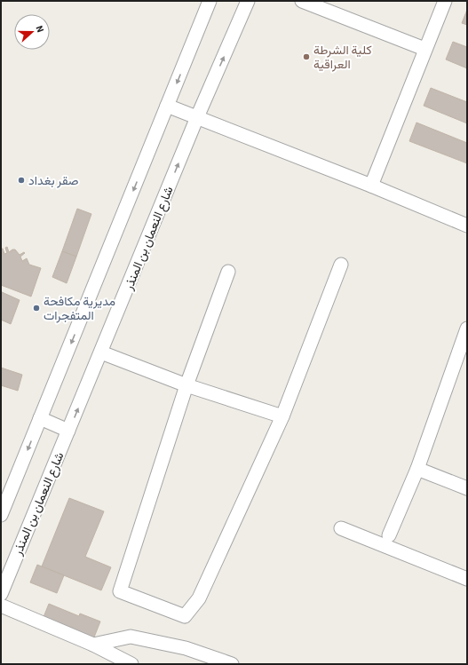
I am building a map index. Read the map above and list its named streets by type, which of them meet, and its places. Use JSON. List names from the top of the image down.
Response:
{
  "streets": {
    "street": ["شارع النعمان بن المنذر"]
  },
  "places": ["كلية الشرطة العراقية", "صقر بغداد", "مديرية مكافحة المتفجرات"],
  "north": "right"
}
